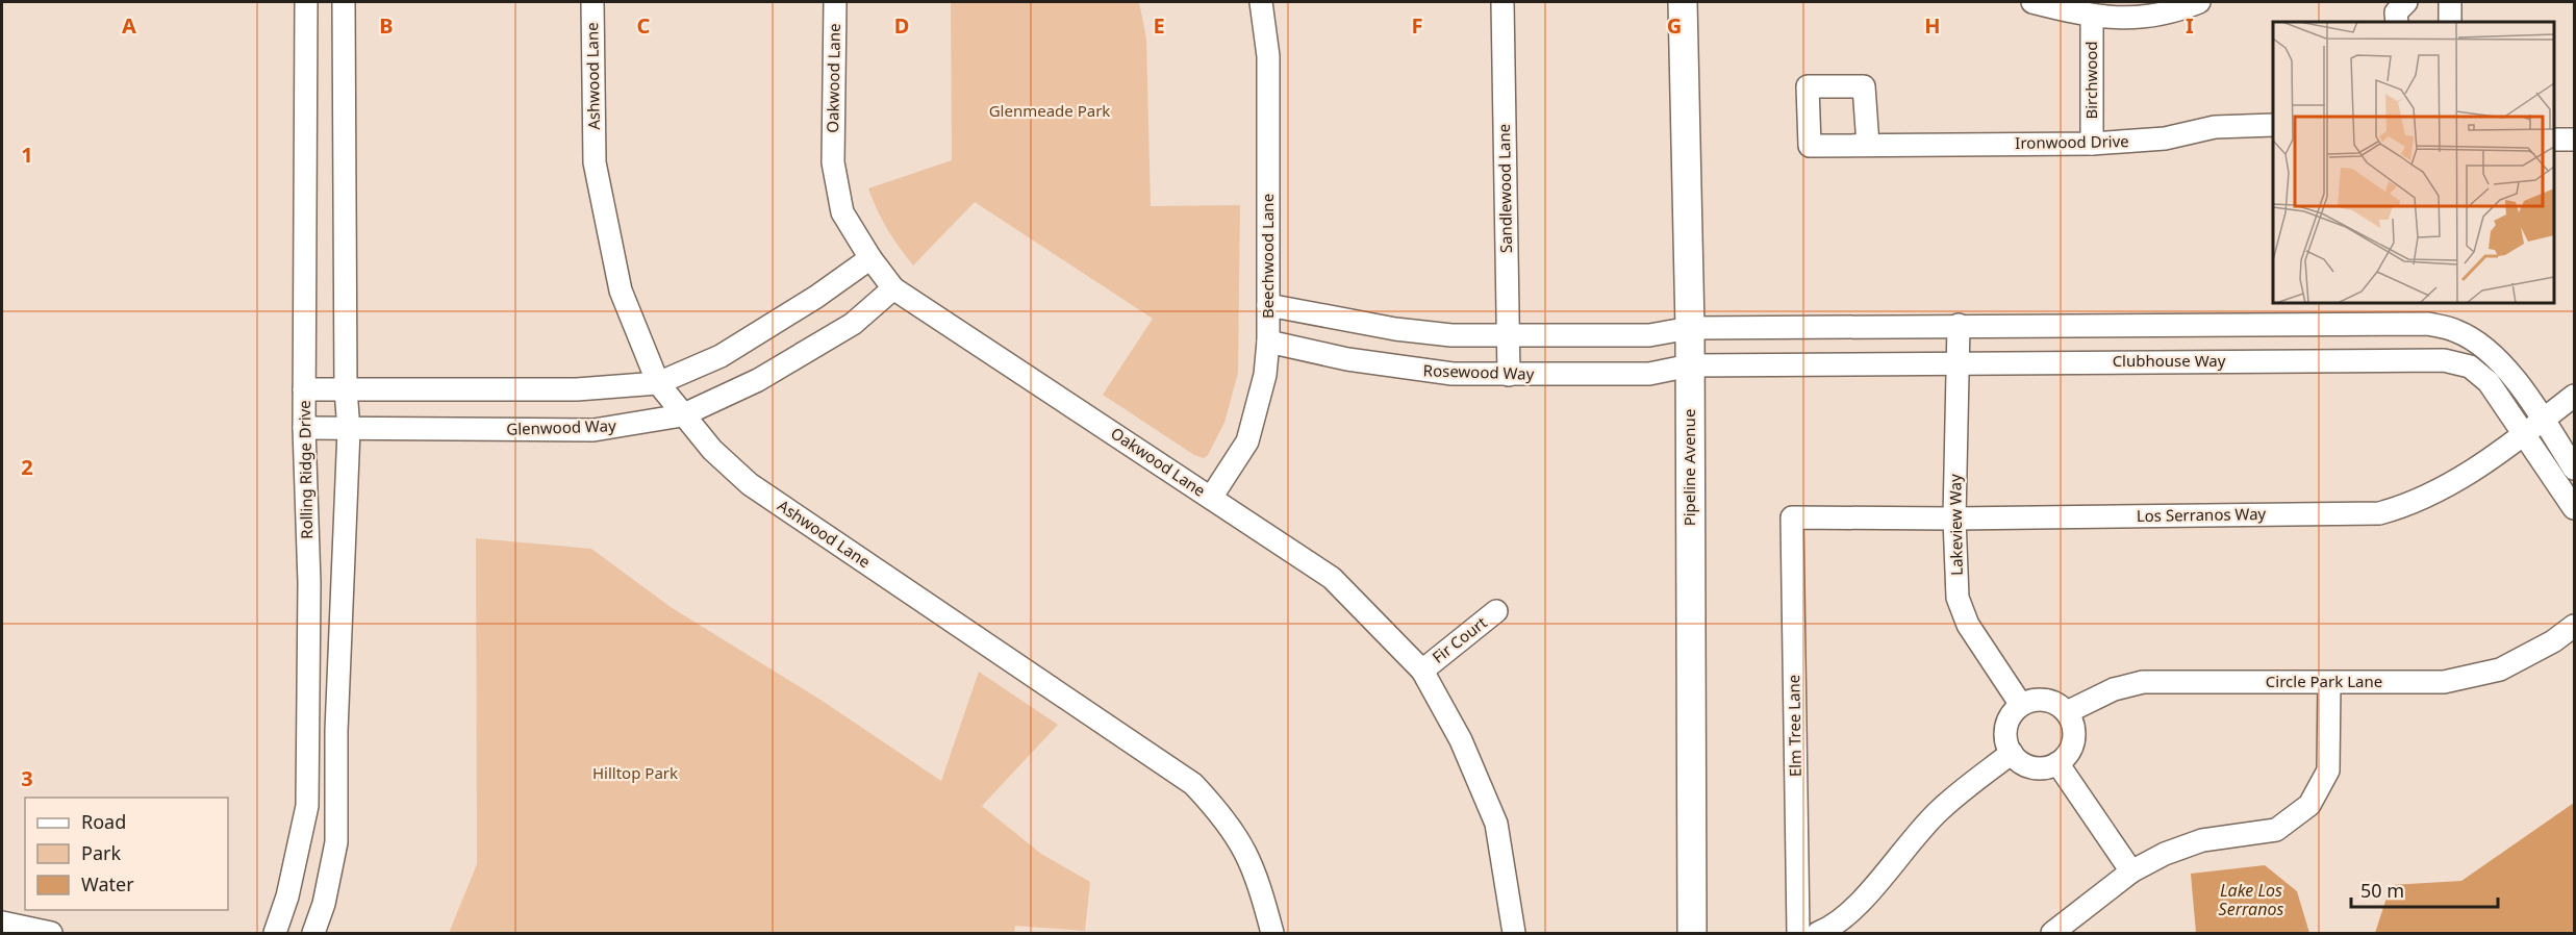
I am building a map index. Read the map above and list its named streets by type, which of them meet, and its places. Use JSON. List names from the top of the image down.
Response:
{
  "streets": {
    "main road": ["Pipeline Avenue"],
    "street": [
      "Ashwood Lane",
      "Oakwood Lane",
      "Birchwood",
      "Ironwood Drive",
      "Sandlewood Lane",
      "Beechwood Lane",
      "Clubhouse Way",
      "Rosewood Way",
      "Glenwood Way",
      "Rolling Ridge Drive",
      "Los Serranos Way",
      "Lakeview Way",
      "Fir Court",
      "Circle Park Lane",
      "Elm Tree Lane"
    ]
  },
  "crossings": [
    ["Ashwood Lane", "Glenwood Way"],
    ["Oakwood Lane", "Beechwood Lane"],
    ["Oakwood Lane", "Glenwood Way"],
    ["Oakwood Lane", "Fir Court"],
    ["Birchwood", "Ironwood Drive"],
    ["Sandlewood Lane", "Rosewood Way"],
    ["Beechwood Lane", "Rosewood Way"],
    ["Clubhouse Way", "Rosewood Way"],
    ["Clubhouse Way", "Pipeline Avenue"],
    ["Clubhouse Way", "Los Serranos Way"],
    ["Clubhouse Way", "Lakeview Way"],
    ["Rosewood Way", "Pipeline Avenue"],
    ["Glenwood Way", "Rolling Ridge Drive"],
    ["Los Serranos Way", "Lakeview Way"],
    ["Los Serranos Way", "Elm Tree Lane"],
    ["Lakeview Way", "Circle Park Lane"]
  ],
  "water": ["Lake Los Serranos"],
  "parks": ["Glenmeade Park", "Hilltop Park"],
  "legend": ["Road", "Park", "Water"],
  "scale_bar": "50 m",
  "grid": {
    "columns": [
      "A",
      "B",
      "C",
      "D",
      "E",
      "F",
      "G",
      "H",
      "I"
    ],
    "rows": ["1", "2", "3"]
  }
}
